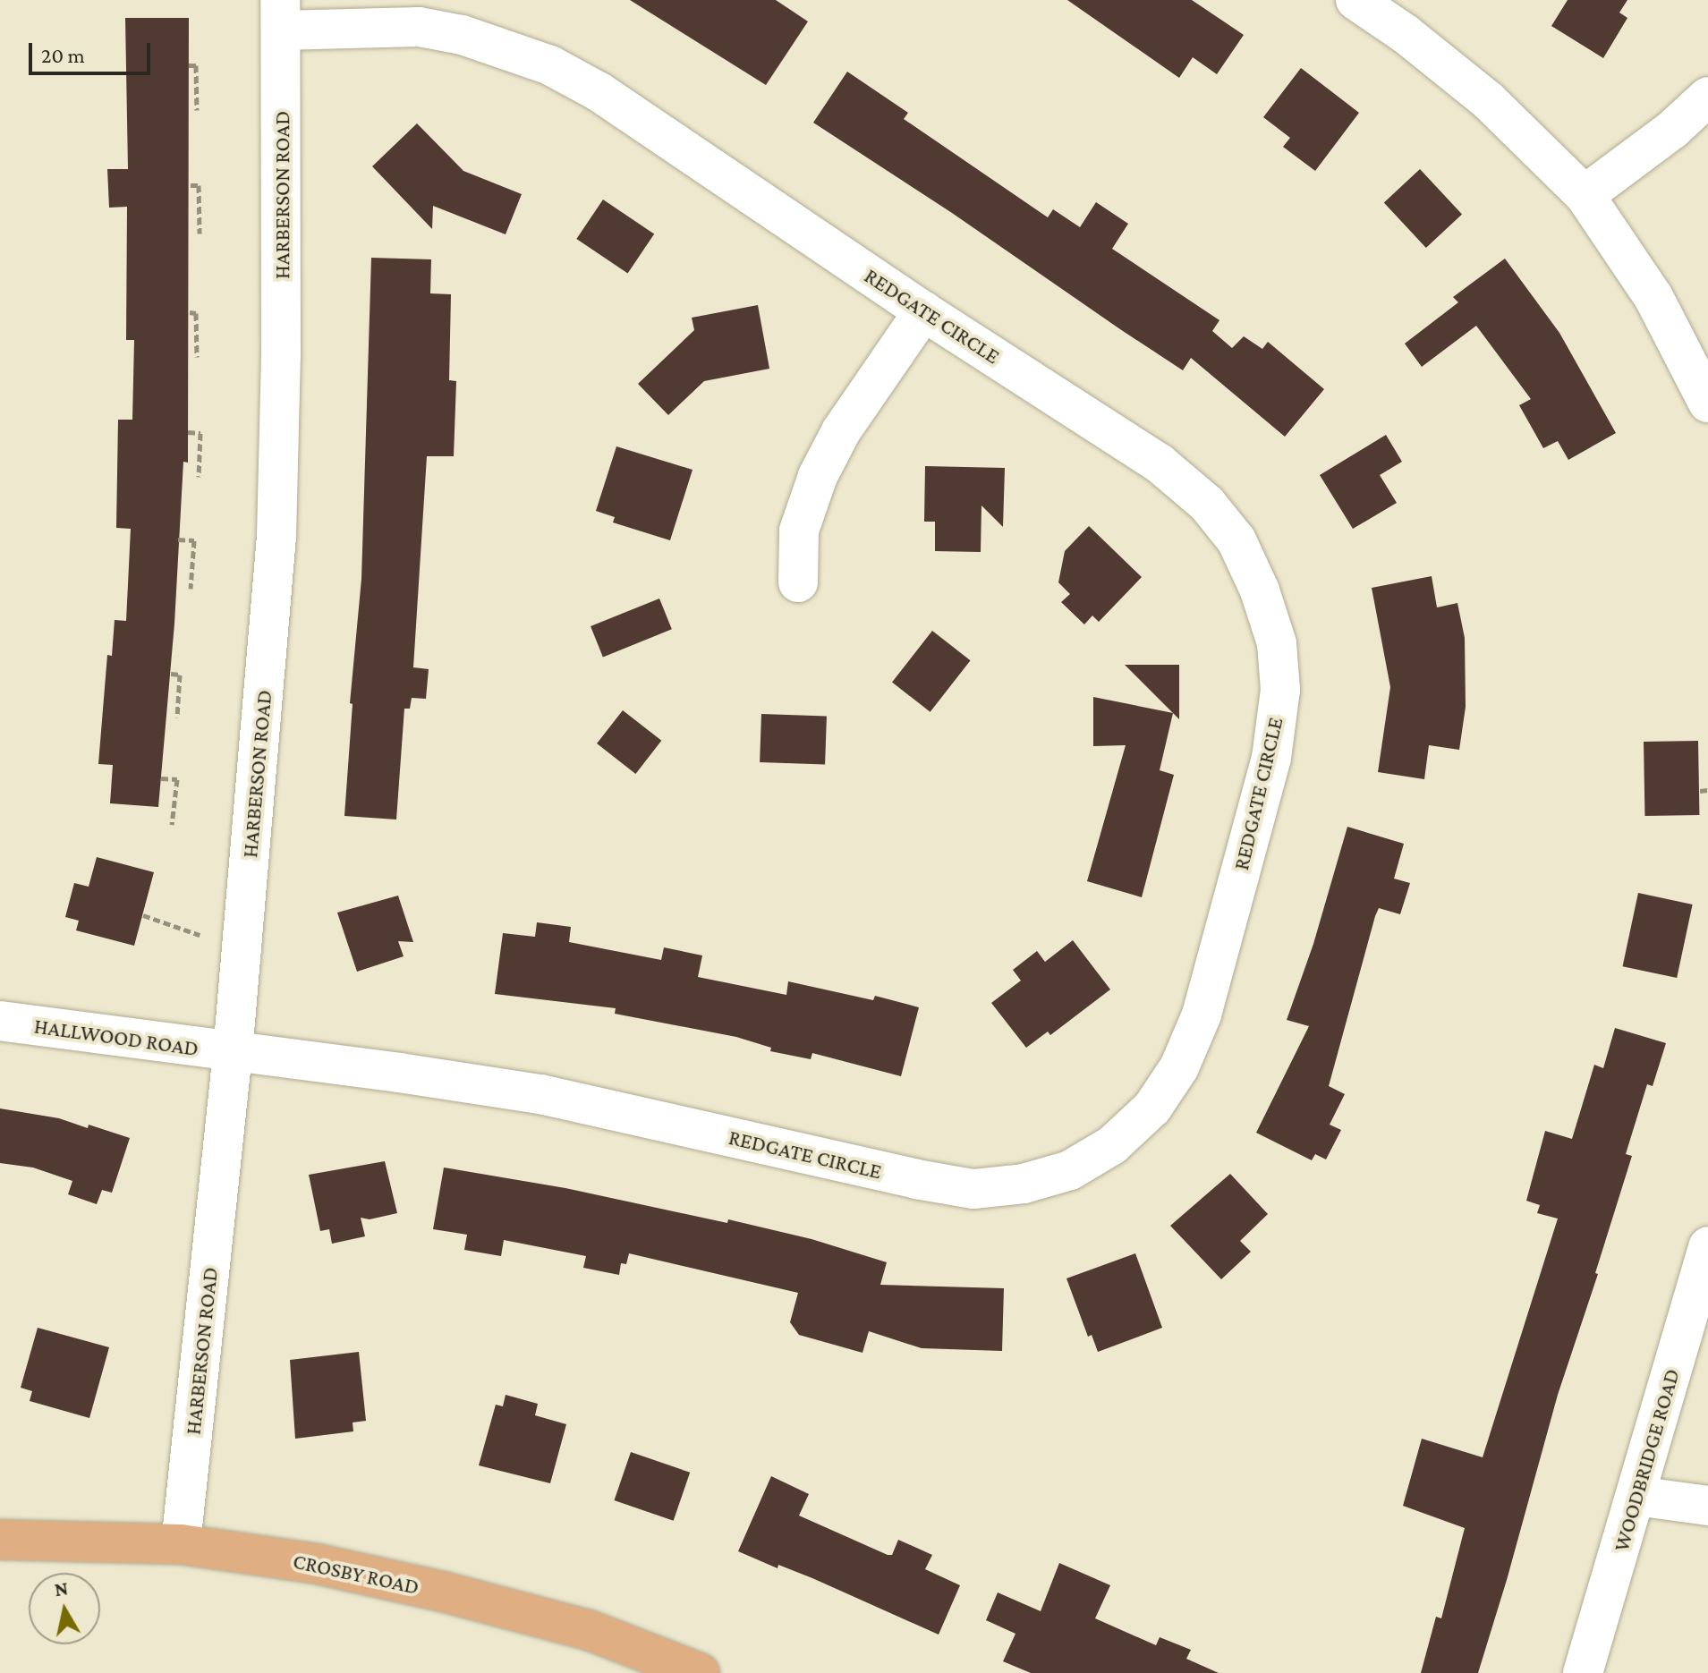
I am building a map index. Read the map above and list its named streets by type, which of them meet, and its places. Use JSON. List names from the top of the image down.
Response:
{
  "streets": {
    "main road": ["CROSBY ROAD"],
    "street": [
      "HARBERSON ROAD",
      "REDGATE CIRCLE",
      "HALLWOOD ROAD",
      "WOODBRIDGE ROAD"
    ]
  },
  "crossings": [
    ["HARBERSON ROAD", "REDGATE CIRCLE"],
    ["HARBERSON ROAD", "HALLWOOD ROAD"],
    ["HARBERSON ROAD", "CROSBY ROAD"],
    ["REDGATE CIRCLE", "HALLWOOD ROAD"]
  ],
  "scale_bar": "20 m",
  "north": "top"
}
